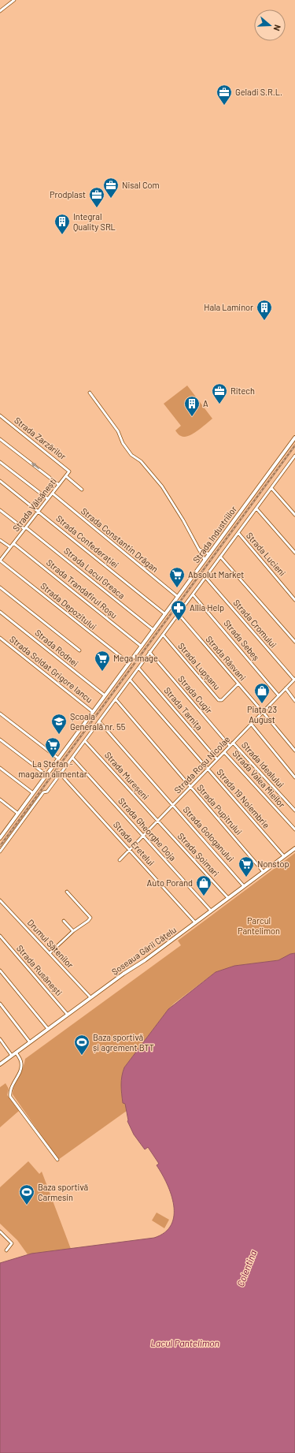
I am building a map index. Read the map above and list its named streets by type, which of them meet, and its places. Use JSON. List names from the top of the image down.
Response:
{
  "streets": {
    "main road": ["Strada Industriilor", "Șoseaua Gării Cățelu"],
    "street": [
      "Strada Zarzărilor",
      "Strada Vâlsănești",
      "Strada Constantin Drăgan",
      "Strada Confederației",
      "Strada Lucieni",
      "Strada Lacul Greaca",
      "Strada Trandafirul Roșu",
      "Strada Depozitului",
      "Strada Cromului",
      "Strada Sebeș",
      "Strada Rodnei",
      "Strada Răsvani",
      "Strada Lupșanu",
      "Strada Soldat Grigore Iancu",
      "Strada Cugir",
      "Strada Tarnița",
      "Strada Roșu Nicolae",
      "Strada Idealului",
      "Strada Mureșeni",
      "Strada Valea Mieilor",
      "Strada 19 Noiembrie",
      "Strada Pupitrului",
      "Strada Gheorghe Doja",
      "Strada Gologanului",
      "Strada Eretelui",
      "Strada Șoimari",
      "Drumul Sătenilor",
      "Strada Rusănești"
    ]
  },
  "crossings": [
    ["Strada Zarzărilor", "Strada Vâlsănești"],
    ["Strada Vâlsănești", "Strada Constantin Drăgan"],
    ["Strada Vâlsănești", "Strada Confederației"],
    ["Strada Vâlsănești", "Strada Lacul Greaca"],
    ["Strada Vâlsănești", "Strada Trandafirul Roșu"],
    ["Strada Vâlsănești", "Strada Depozitului"],
    ["Strada Industriilor", "Strada Constantin Drăgan"],
    ["Strada Industriilor", "Strada Confederației"],
    ["Strada Industriilor", "Strada Lacul Greaca"],
    ["Strada Industriilor", "Strada Trandafirul Roșu"],
    ["Strada Industriilor", "Strada Depozitului"],
    ["Strada Industriilor", "Strada Rodnei"],
    ["Strada Industriilor", "Strada Soldat Grigore Iancu"],
    ["Strada Cromului", "Strada Roșu Nicolae"],
    ["Strada Sebeș", "Strada Roșu Nicolae"],
    ["Strada Răsvani", "Strada Lupșanu"],
    ["Strada Răsvani", "Strada Roșu Nicolae"],
    ["Strada Cugir", "Strada Roșu Nicolae"],
    ["Strada Tarnița", "Strada Roșu Nicolae"],
    ["Strada Roșu Nicolae", "Strada Idealului"],
    ["Strada Roșu Nicolae", "Strada Mureșeni"],
    ["Strada Roșu Nicolae", "Strada Valea Mieilor"],
    ["Strada Roșu Nicolae", "Strada 19 Noiembrie"],
    ["Strada Roșu Nicolae", "Strada Pupitrului"],
    ["Strada Roșu Nicolae", "Strada Gheorghe Doja"],
    ["Strada Roșu Nicolae", "Strada Gologanului"],
    ["Strada Roșu Nicolae", "Strada Eretelui"],
    ["Strada Roșu Nicolae", "Strada Șoimari"],
    ["Strada Mureșeni", "Strada Șoimari"],
    ["Strada 19 Noiembrie", "Șoseaua Gării Cățelu"],
    ["Strada Pupitrului", "Șoseaua Gării Cățelu"],
    ["Strada Gheorghe Doja", "Șoseaua Gării Cățelu"],
    ["Strada Gologanului", "Șoseaua Gării Cățelu"],
    ["Strada Eretelui", "Șoseaua Gării Cățelu"],
    ["Strada Șoimari", "Șoseaua Gării Cățelu"],
    ["Drumul Sătenilor", "Șoseaua Gării Cățelu"],
    ["Șoseaua Gării Cățelu", "Strada Rusănești"]
  ],
  "water": ["Colentina", "Lacul Pantelimon"],
  "parks": ["Parcul Pantelimon"],
  "places": {
    "office": [
      "Geladi S.R.L.",
      "Nisal Com",
      "Prodplast",
      "Ritech"
    ],
    "building": ["Integral Quality SRL", "Hala Laminor", "A"],
    "supermarket": [
      "Absolut Market",
      "Mega Image",
      "La Ștefan - magazin alimentar",
      "Nonstop"
    ],
    "pharmacy": ["Allia Help"],
    "shop": ["Piața 23 August", "Auto Porand"],
    "school or university": ["Școala Generală nr. 55"],
    "sports": ["Baza sportivă și agrement BTT", "Baza sportivă Carmesin"]
  },
  "north": "right"
}
